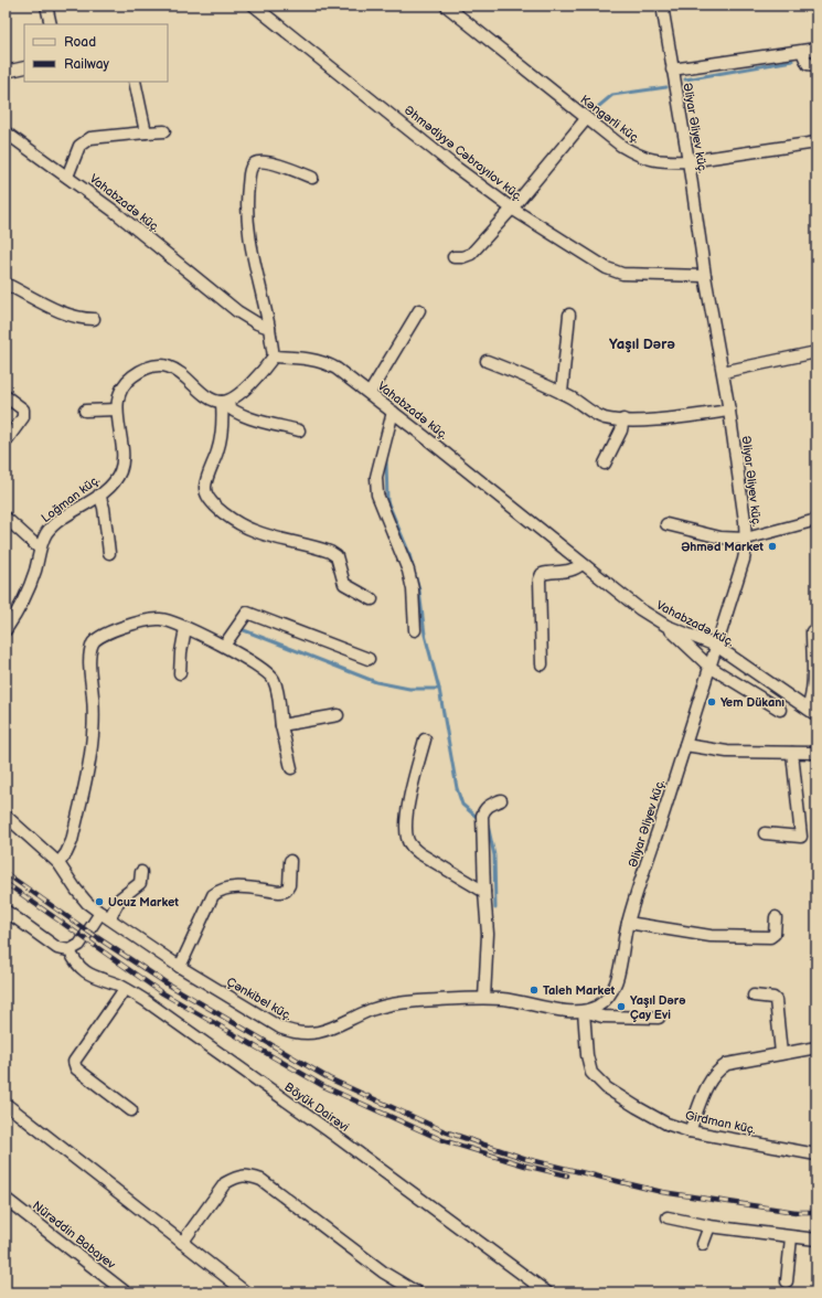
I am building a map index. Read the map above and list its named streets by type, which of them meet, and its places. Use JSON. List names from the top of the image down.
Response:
{
  "streets": {
    "street": [
      "Kəngərli küç.",
      "Əliyar Əliyev küç.",
      "Əhmədiyyə Cəbrayılov küç.",
      "Vahabzadə küç.",
      "Loğman küç.",
      "Çənkibel küç.",
      "Böyük Dairəvi",
      "Girdman küç.",
      "Nürəddin Babayev"
    ]
  },
  "crossings": [
    ["Kəngərli küç.", "Əliyar Əliyev küç."],
    ["Əliyar Əliyev küç.", "Əhmədiyyə Cəbrayılov küç."],
    ["Əliyar Əliyev küç.", "Vahabzadə küç."],
    ["Əliyar Əliyev küç.", "Çənkibel küç."],
    ["Əliyar Əliyev küç.", "Girdman küç."],
    ["Çənkibel küç.", "Girdman küç."]
  ],
  "districts": ["Yaşıl Dərə"],
  "places": [
    "Əhməd Market",
    "Yem Dükanı",
    "Ucuz Market",
    "Taleh Market",
    "Yaşıl Dərə Çay Evi"
  ],
  "legend": ["Road", "Railway"]
}
